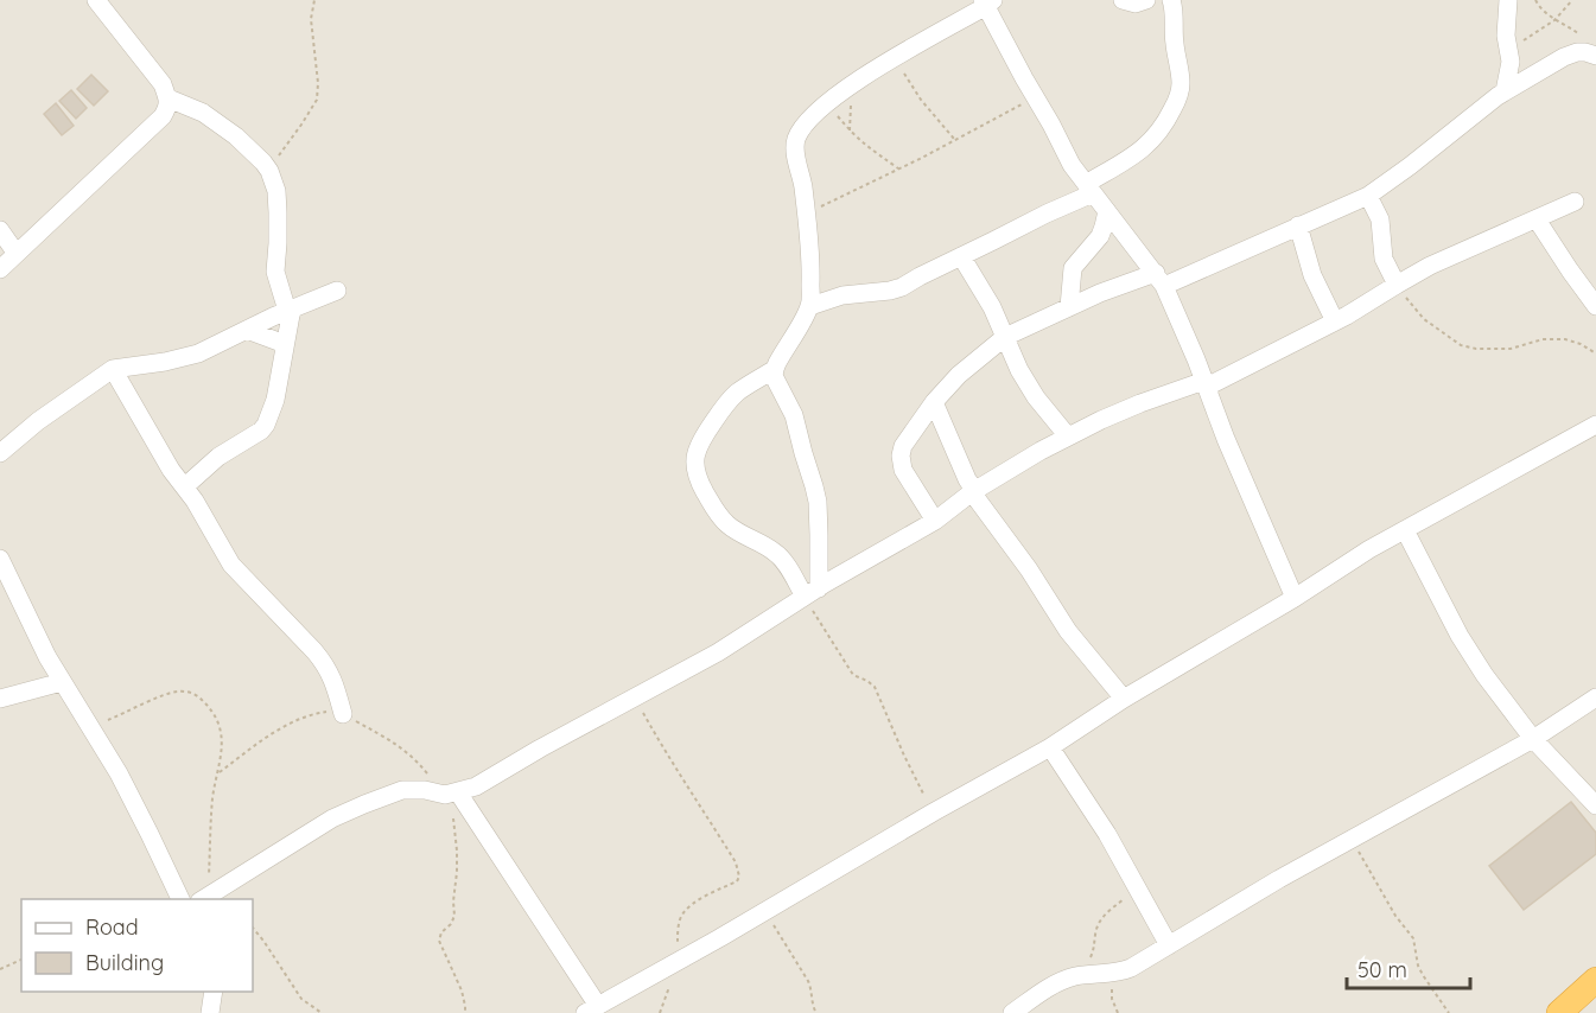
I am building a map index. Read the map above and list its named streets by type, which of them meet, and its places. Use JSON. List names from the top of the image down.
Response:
{
  "legend": ["Road", "Building"],
  "scale_bar": "50 m"
}
